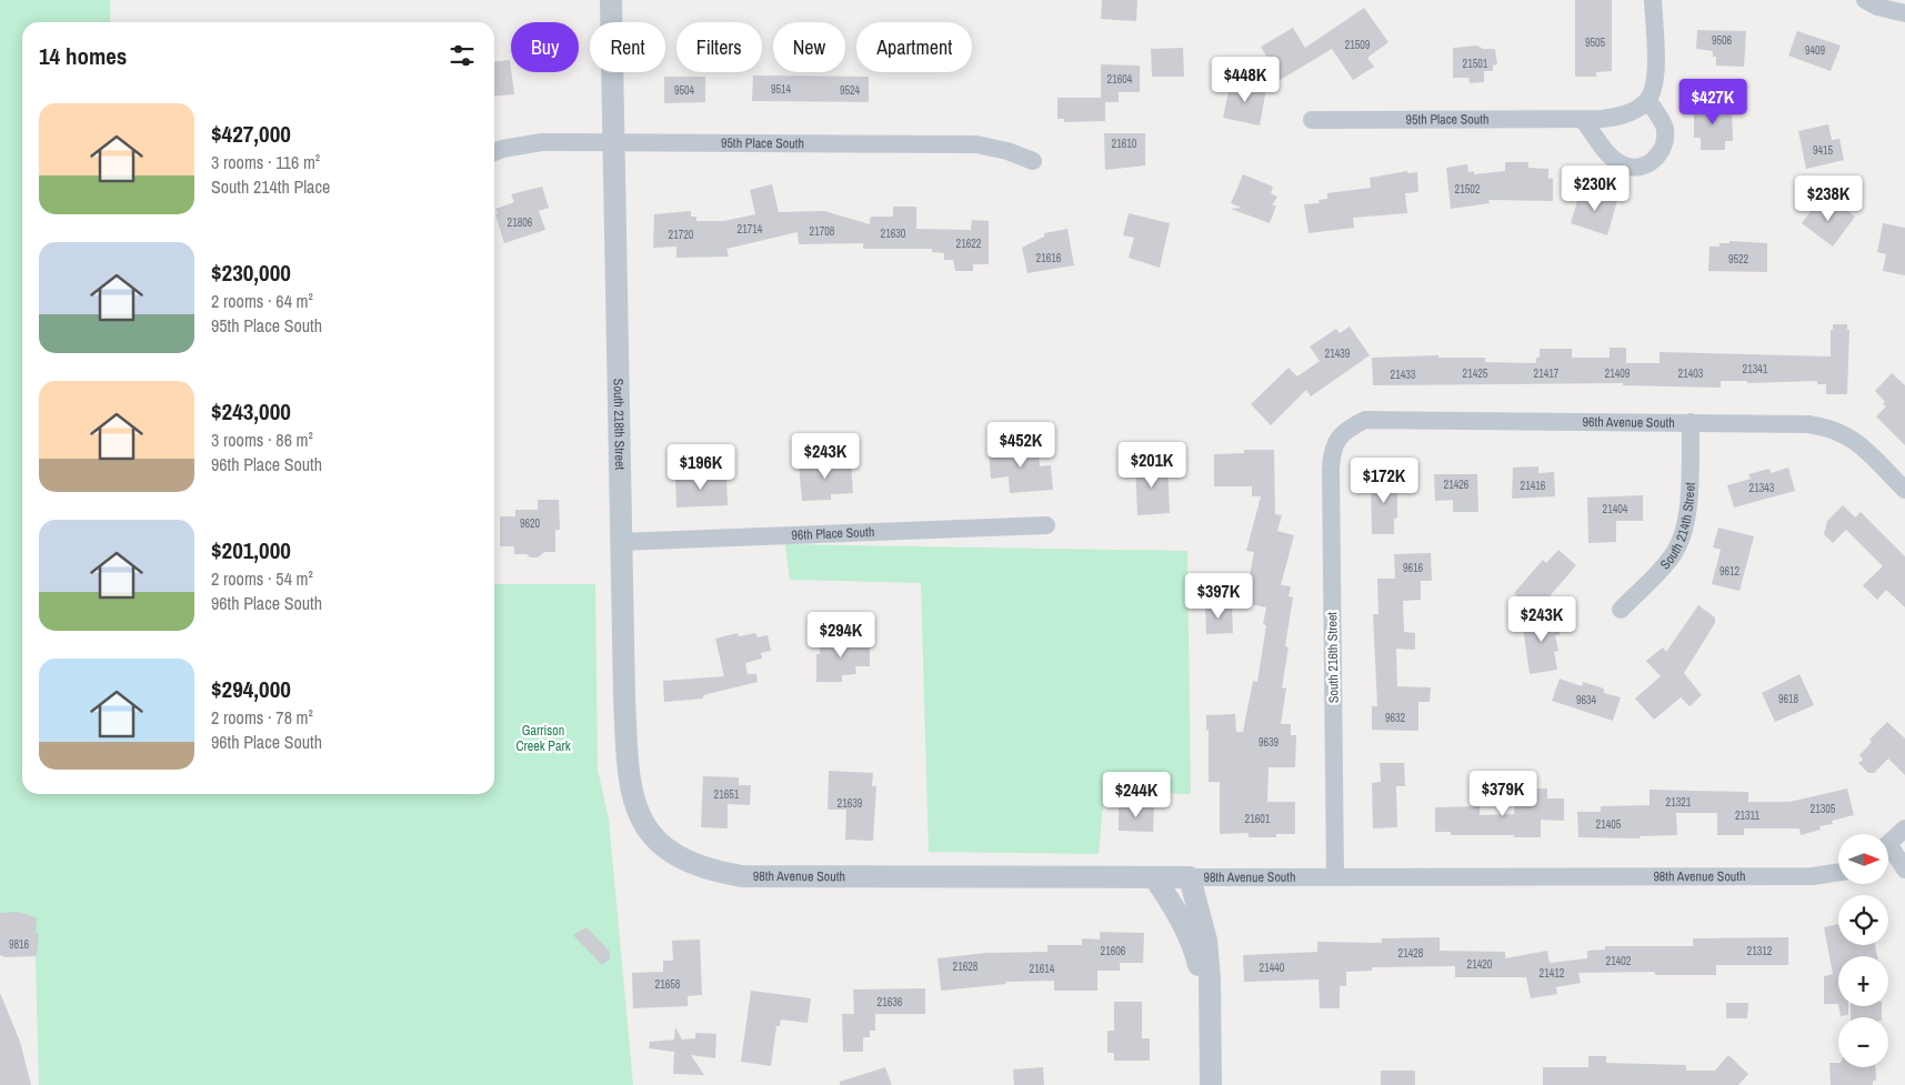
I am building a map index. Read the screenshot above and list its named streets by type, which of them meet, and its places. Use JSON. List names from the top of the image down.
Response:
{
  "streets": {
    "street": [
      "95th Place South",
      "96th Avenue South",
      "South 218th Street",
      "South 214th Street",
      "96th Place South",
      "South 216th Street",
      "98th Avenue South"
    ]
  },
  "crossings": [
    ["95th Place South", "South 218th Street"],
    ["96th Avenue South", "South 214th Street"],
    ["96th Avenue South", "South 216th Street"],
    ["South 218th Street", "96th Place South"],
    ["South 218th Street", "98th Avenue South"],
    ["South 216th Street", "98th Avenue South"]
  ],
  "parks": ["Garrison Creek Park"],
  "house_numbers": [
    "9506",
    "9505",
    "21509",
    "9409",
    "21501",
    "21604",
    "9514",
    "9504",
    "9524",
    "21610",
    "9415",
    "21502",
    "21806",
    "21714",
    "21708",
    "21630",
    "21720",
    "21622",
    "21616",
    "9522",
    "21439",
    "21341",
    "21425",
    "21417",
    "21409",
    "21403",
    "21433",
    "21426",
    "21416",
    "21343",
    "21404",
    "9620",
    "9616",
    "9612",
    "9618",
    "9634",
    "9632",
    "9639",
    "21651",
    "21321",
    "21639",
    "21305",
    "21311",
    "21601",
    "21405",
    "9816",
    "21606",
    "21312",
    "21428",
    "21402",
    "21420",
    "21628",
    "21440",
    "21614",
    "21412",
    "21658",
    "21636"
  ],
  "north": "right",
  "page": {
    "chip": [
      "Buy",
      "Rent",
      "Filters",
      "New",
      "Apartment"
    ],
    "heading": "14 homes",
    "price": [
      "$448K",
      "$427K",
      "$230K",
      "$238K",
      "$452K",
      "$243K",
      "$201K",
      "$196K",
      "$172K",
      "$397K",
      "$243K",
      "$294K",
      "$379K",
      "$244K"
    ],
    "list": [
      {
        "name": "$427,000",
        "note": "3 rooms · 116 m² · South 214th Place"
      },
      {
        "name": "$230,000",
        "note": "2 rooms · 64 m² · 95th Place South"
      },
      {
        "name": "$243,000",
        "note": "3 rooms · 86 m² · 96th Place South"
      },
      {
        "name": "$201,000",
        "note": "2 rooms · 54 m² · 96th Place South"
      },
      {
        "name": "$294,000",
        "note": "2 rooms · 78 m² · 96th Place South"
      }
    ],
    "map_buttons": ["+", "−"]
  }
}
